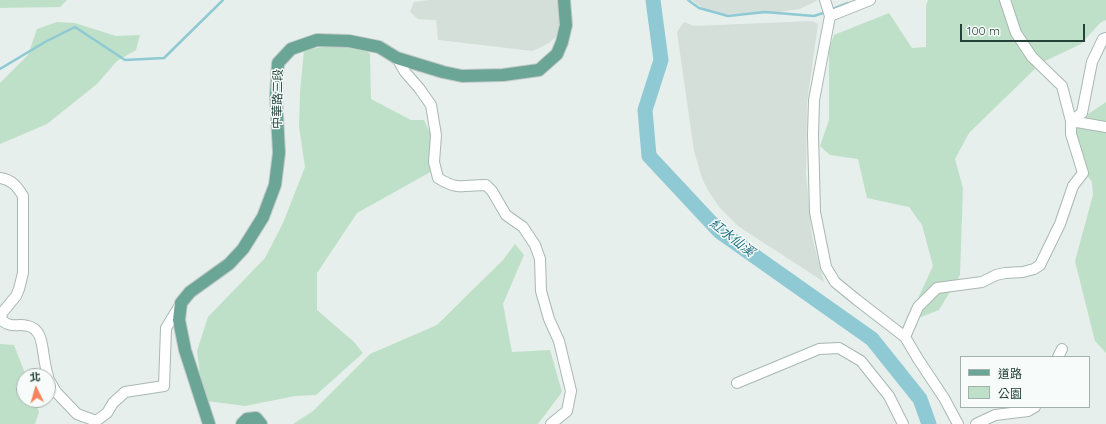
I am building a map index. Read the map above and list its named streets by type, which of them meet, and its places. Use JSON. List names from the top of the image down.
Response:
{
  "streets": {
    "main road": ["中華路三段"]
  },
  "water": ["紅水仙溪"],
  "legend": ["道路", "公園"],
  "scale_bar": "100 m",
  "north": "top"
}
